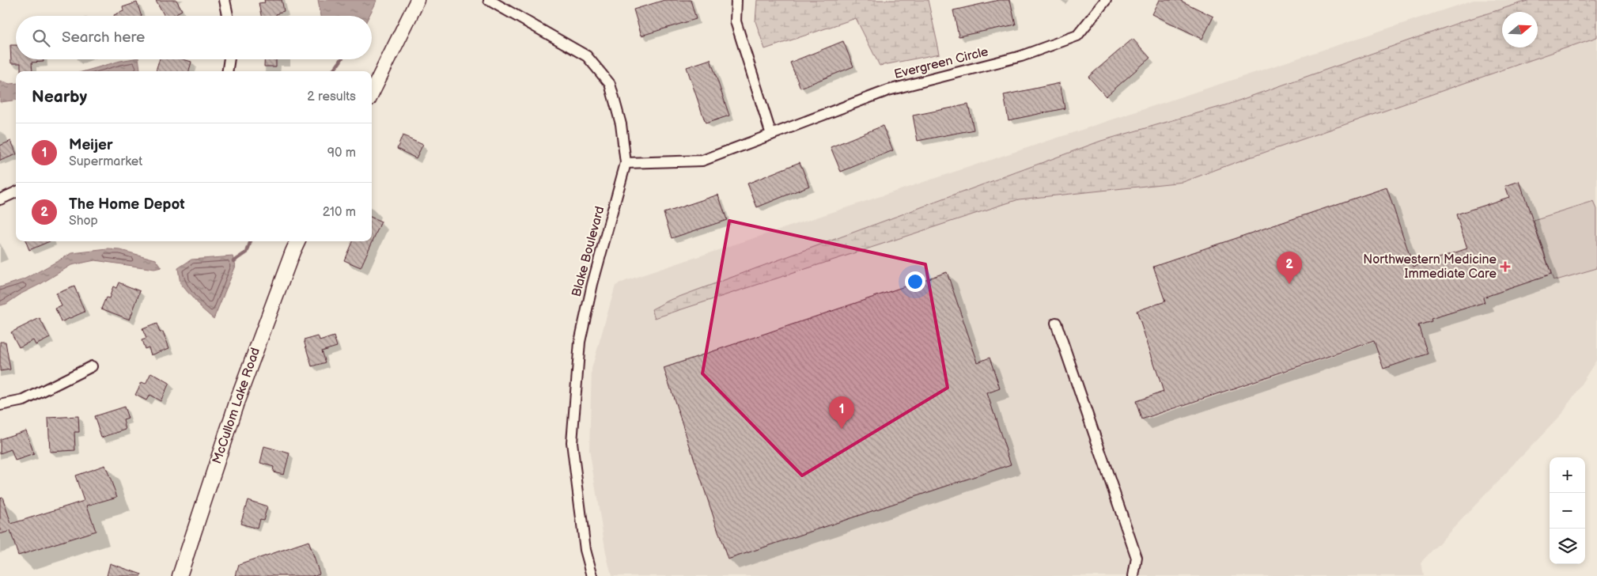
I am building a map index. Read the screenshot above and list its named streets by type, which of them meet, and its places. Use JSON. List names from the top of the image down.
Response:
{
  "streets": {
    "street": ["Evergreen Circle", "Blake Boulevard", "McCullom Lake Road"]
  },
  "crossings": [
    ["Evergreen Circle", "Blake Boulevard"]
  ],
  "places": {
    "health": ["Northwestern Medicine Immediate Care"]
  },
  "north": "right",
  "page": {
    "search": "Search here",
    "heading": ["Nearby", "2 results"],
    "list": [
      {
        "mark": "1",
        "name": "Meijer",
        "note": "Supermarket",
        "value": "90 m"
      },
      {
        "mark": "2",
        "name": "The Home Depot",
        "note": "Shop",
        "value": "210 m"
      }
    ],
    "pins": ["2", "1"],
    "map_buttons": ["+", "−"]
  }
}
